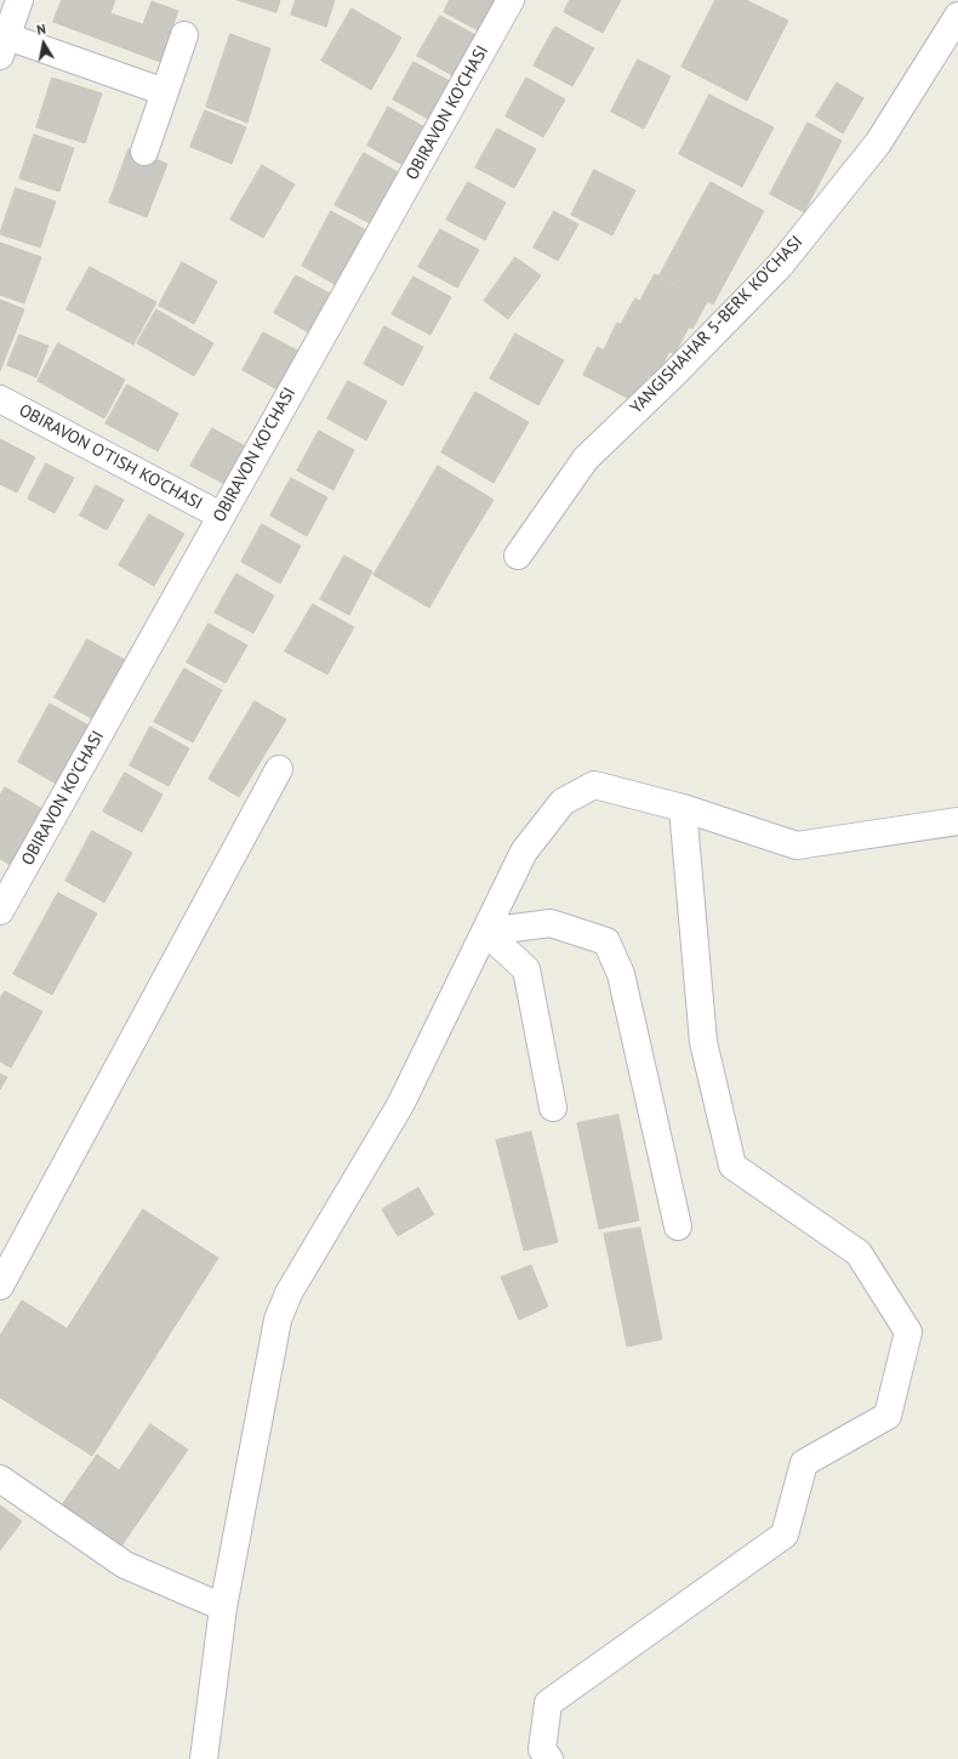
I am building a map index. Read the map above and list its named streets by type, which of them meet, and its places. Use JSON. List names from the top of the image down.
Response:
{
  "streets": {
    "street": ["OBIRAVON KO'CHASI", "YANGISHAHAR 5-BERK KO'CHASI", "OBIRAVON O'TISH KO'CHASI"]
  },
  "crossings": [
    ["OBIRAVON KO'CHASI", "OBIRAVON O'TISH KO'CHASI"]
  ],
  "north": "top"
}
